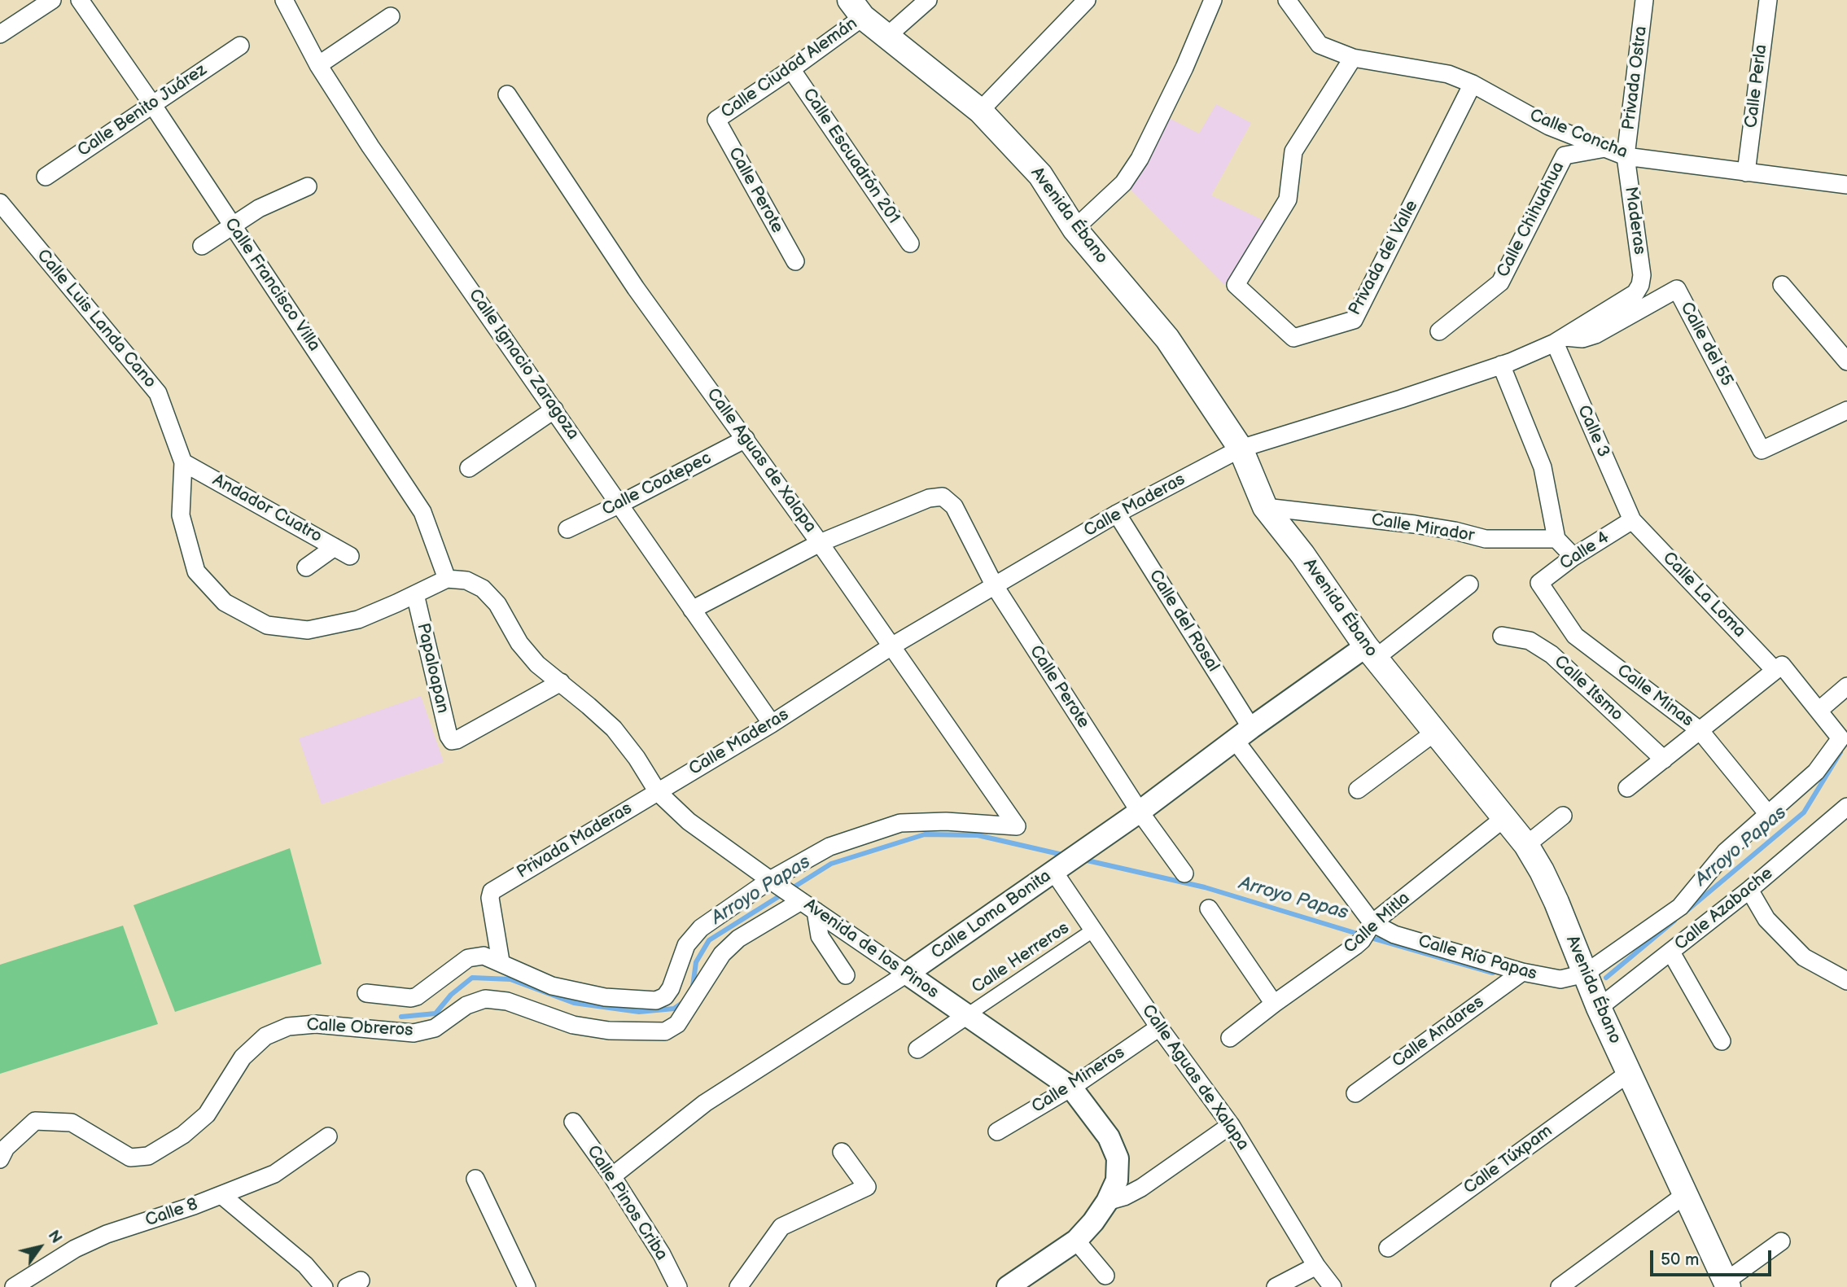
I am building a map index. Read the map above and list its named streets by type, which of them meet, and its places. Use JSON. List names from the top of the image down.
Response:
{
  "streets": {
    "main road": ["Avenida Ébano"],
    "street": [
      "Calle Ciudad Alemán",
      "Privada Ostra",
      "Calle Perla",
      "Calle Benito Juárez",
      "Calle Concha",
      "Calle Escuadrón 201",
      "Calle Perote",
      "Calle Chihuahua",
      "Maderas",
      "Privada del Valle",
      "Calle Francisco Villa",
      "Calle Luis Landa Cano",
      "Calle del 55",
      "Calle Ignacio Zaragoza",
      "Calle 3",
      "Calle Aguas de Xalapa",
      "Calle Coatepec",
      "Calle Maderas",
      "Andador Cuatro",
      "Calle Mirador",
      "Calle 4",
      "Calle La Loma",
      "Calle del Rosal",
      "Papaloapan",
      "Calle Itsmo",
      "Calle Minas",
      "Privada Maderas",
      "Calle Azabache",
      "Calle Loma Bonita",
      "Calle Mitla",
      "Avenida de los Pinos",
      "Calle Herreros",
      "Calle Río Papas",
      "Calle Obreros",
      "Calle Andares",
      "Calle Mineros",
      "Calle Túxpam",
      "Calle Pinos Criba",
      "Calle 8"
    ]
  },
  "crossings": [
    ["Calle Ciudad Alemán", "Calle Escuadrón 201"],
    ["Calle Ciudad Alemán", "Calle Perote"],
    ["Calle Ciudad Alemán", "Avenida Ébano"],
    ["Privada Ostra", "Calle Concha"],
    ["Privada Ostra", "Maderas"],
    ["Calle Perla", "Calle Concha"],
    ["Calle Benito Juárez", "Calle Francisco Villa"],
    ["Calle Concha", "Calle Chihuahua"],
    ["Calle Concha", "Maderas"],
    ["Calle Concha", "Privada del Valle"],
    ["Calle Perote", "Calle Aguas de Xalapa"],
    ["Calle Perote", "Calle Maderas"],
    ["Calle Perote", "Calle Loma Bonita"],
    ["Avenida Ébano", "Calle Maderas"],
    ["Avenida Ébano", "Calle Mirador"],
    ["Avenida Ébano", "Calle Azabache"],
    ["Avenida Ébano", "Calle Loma Bonita"],
    ["Avenida Ébano", "Calle Mitla"],
    ["Avenida Ébano", "Calle Río Papas"],
    ["Avenida Ébano", "Calle Túxpam"],
    ["Maderas", "Calle Maderas"],
    ["Calle Francisco Villa", "Calle Luis Landa Cano"],
    ["Calle Francisco Villa", "Avenida de los Pinos"],
    ["Calle Luis Landa Cano", "Andador Cuatro"],
    ["Calle Luis Landa Cano", "Papaloapan"],
    ["Calle Luis Landa Cano", "Avenida de los Pinos"],
    ["Calle del 55", "Calle 3"],
    ["Calle del 55", "Calle Maderas"],
    ["Calle Ignacio Zaragoza", "Calle Coatepec"],
    ["Calle Ignacio Zaragoza", "Calle Maderas"],
    ["Calle 3", "Calle Maderas"],
    ["Calle 3", "Calle 4"],
    ["Calle 3", "Calle La Loma"],
    ["Calle Aguas de Xalapa", "Calle Coatepec"],
    ["Calle Aguas de Xalapa", "Calle Maderas"],
    ["Calle Aguas de Xalapa", "Calle Loma Bonita"],
    ["Calle Aguas de Xalapa", "Calle Herreros"],
    ["Calle Aguas de Xalapa", "Calle Obreros"],
    ["Calle Aguas de Xalapa", "Calle Mineros"],
    ["Calle Maderas", "Calle del Rosal"],
    ["Calle Maderas", "Privada Maderas"],
    ["Calle Maderas", "Avenida de los Pinos"],
    ["Calle 4", "Calle La Loma"],
    ["Calle 4", "Calle Minas"],
    ["Calle La Loma", "Calle Minas"],
    ["Calle del Rosal", "Calle Loma Bonita"],
    ["Calle del Rosal", "Calle Mitla"],
    ["Calle del Rosal", "Calle Río Papas"],
    ["Papaloapan", "Avenida de los Pinos"],
    ["Privada Maderas", "Avenida de los Pinos"],
    ["Privada Maderas", "Calle Obreros"],
    ["Calle Loma Bonita", "Avenida de los Pinos"],
    ["Calle Loma Bonita", "Calle Pinos Criba"],
    ["Calle Mitla", "Calle Río Papas"],
    ["Avenida de los Pinos", "Calle Herreros"],
    ["Avenida de los Pinos", "Calle Obreros"],
    ["Avenida de los Pinos", "Calle Mineros"],
    ["Calle Río Papas", "Calle Andares"]
  ],
  "water": ["Arroyo Papas"],
  "scale_bar": "50 m",
  "north": "top right"
}
